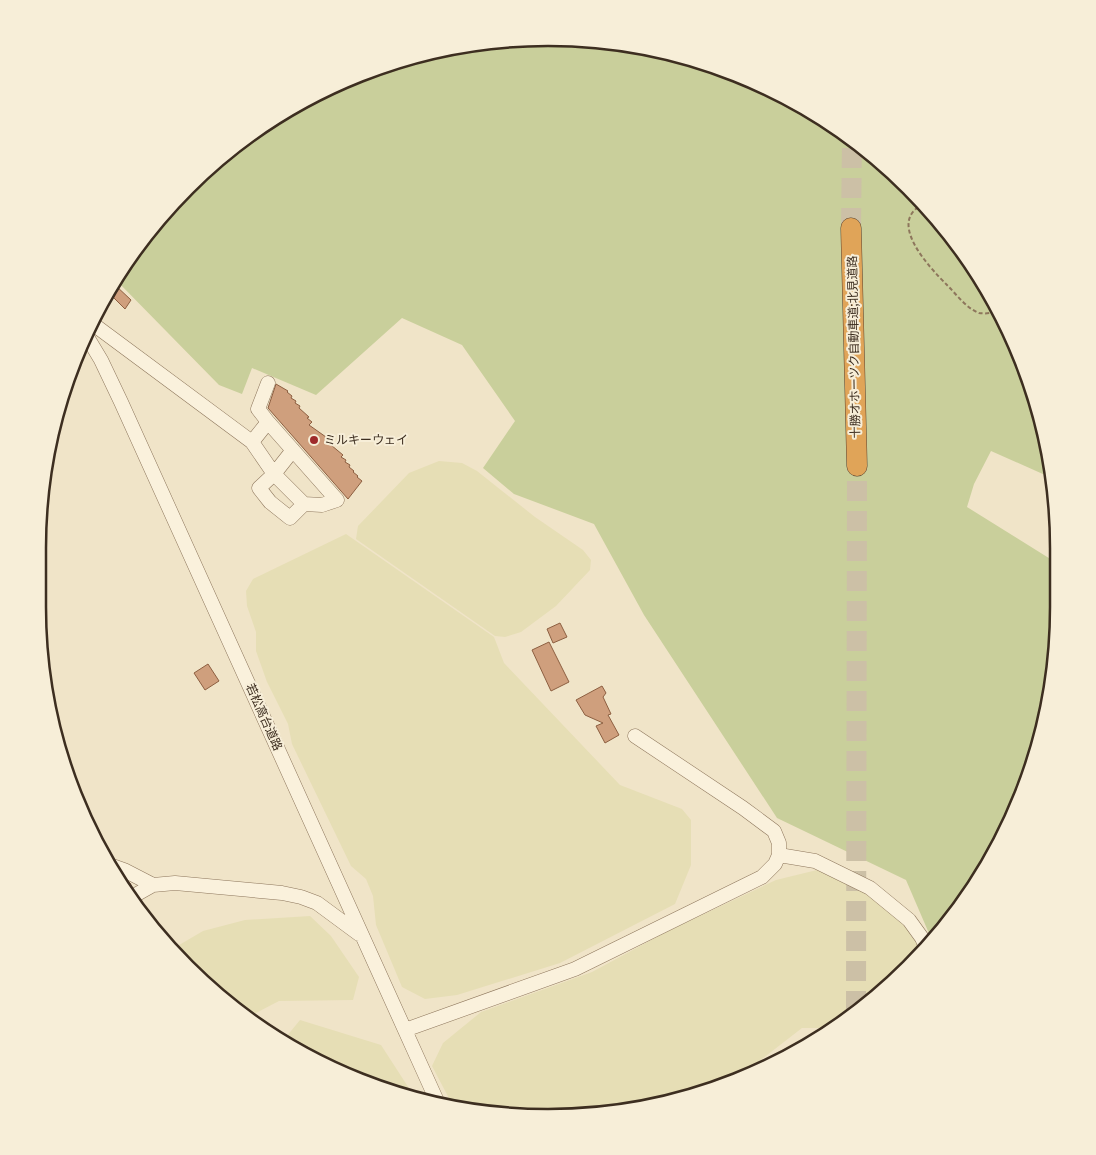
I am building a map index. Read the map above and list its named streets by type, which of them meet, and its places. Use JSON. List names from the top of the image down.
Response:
{
  "streets": {
    "highway": ["十勝オホーツク自動車道;北見道路"],
    "street": ["若松高台道路"]
  },
  "places": ["ミルキーウェイ"]
}
